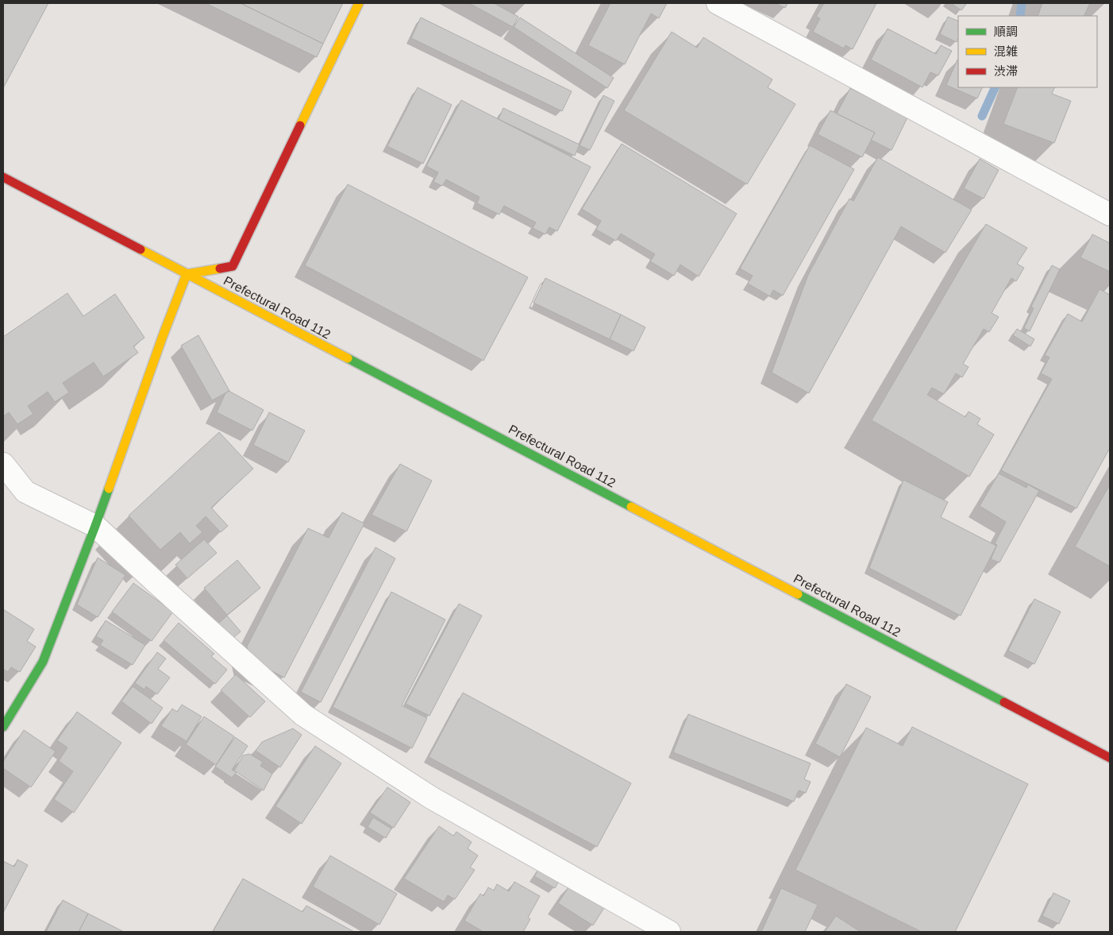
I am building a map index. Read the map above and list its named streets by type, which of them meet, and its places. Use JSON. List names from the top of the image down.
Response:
{
  "streets": {
    "main road": ["Prefectural Road 112"]
  },
  "legend": ["順調", "混雑", "渋滞"]
}
